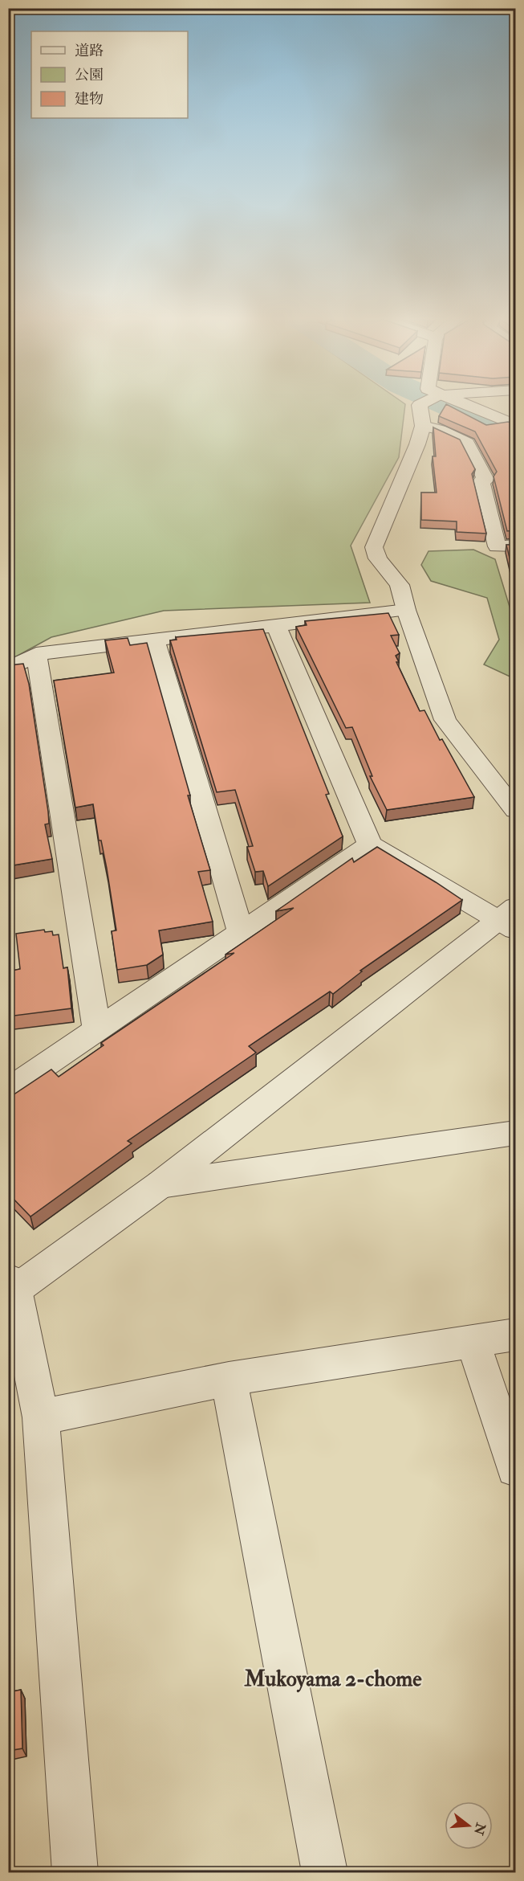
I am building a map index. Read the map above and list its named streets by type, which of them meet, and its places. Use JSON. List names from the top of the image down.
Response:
{
  "districts": ["Mukoyama 2-chome"],
  "legend": ["道路", "公園", "建物"],
  "north": "right"
}
